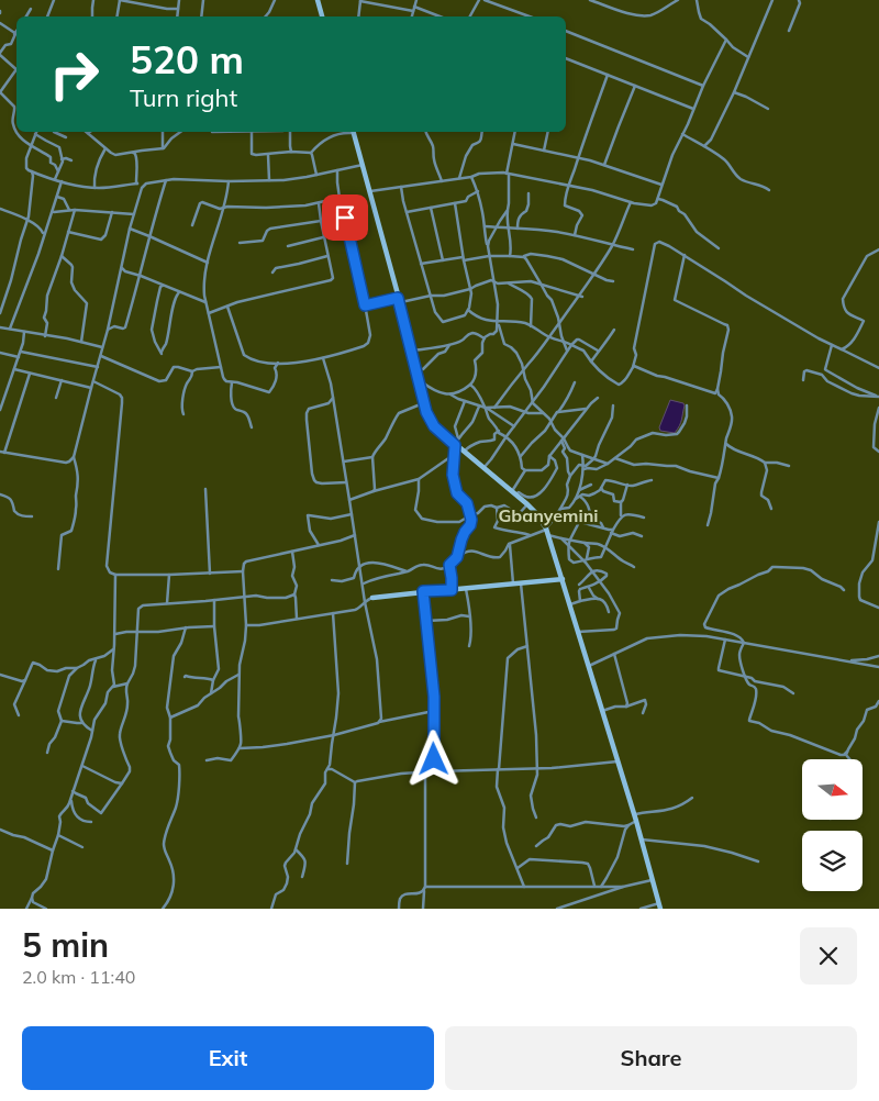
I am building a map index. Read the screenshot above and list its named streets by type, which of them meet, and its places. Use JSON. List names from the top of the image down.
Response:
{
  "districts": ["Gbanyemini"],
  "north": "right",
  "page": {
    "turn": ["520 m", "Turn right"],
    "heading": ["5 min", "2.0 km · 11:40"],
    "buttons": ["Exit", "Share"]
  }
}
